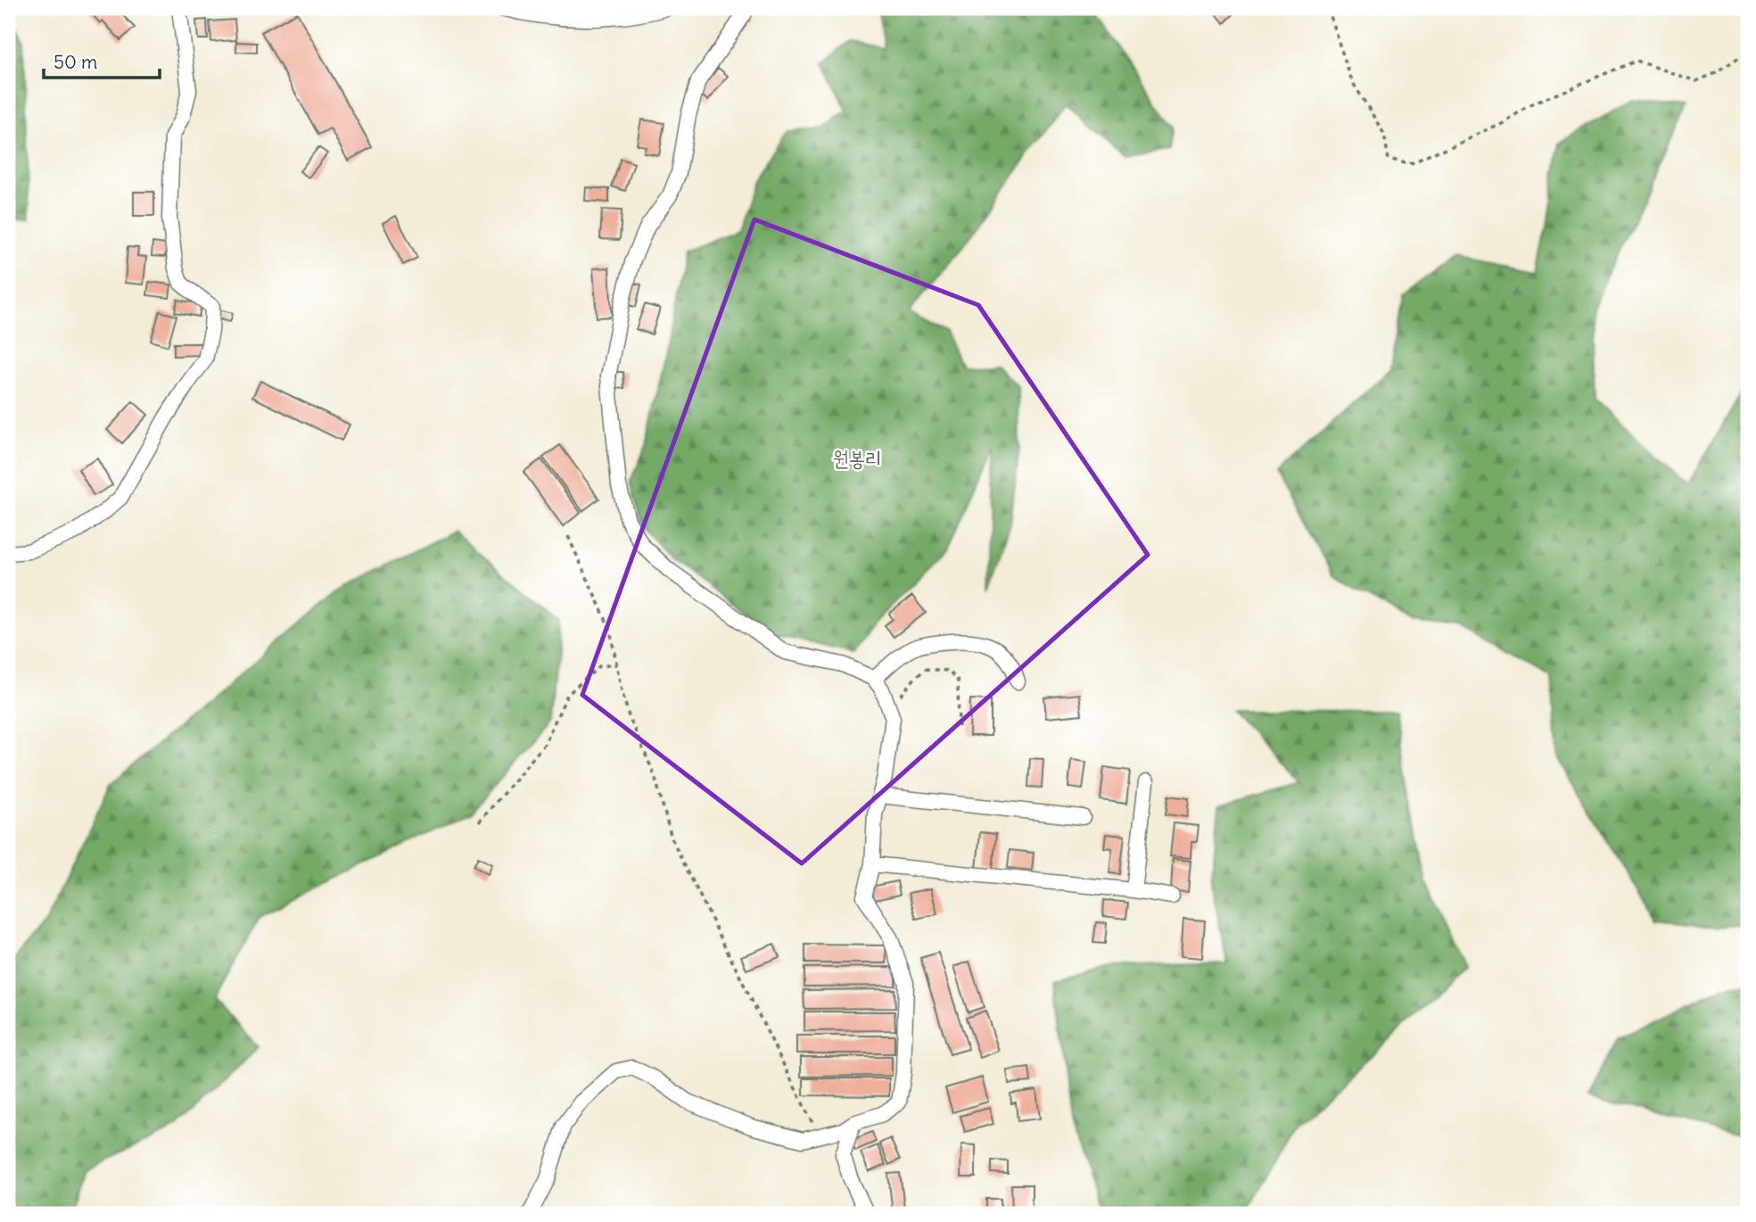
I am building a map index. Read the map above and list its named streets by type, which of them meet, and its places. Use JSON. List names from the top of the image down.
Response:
{
  "districts": ["원봉리"],
  "scale_bar": "50 m"
}
